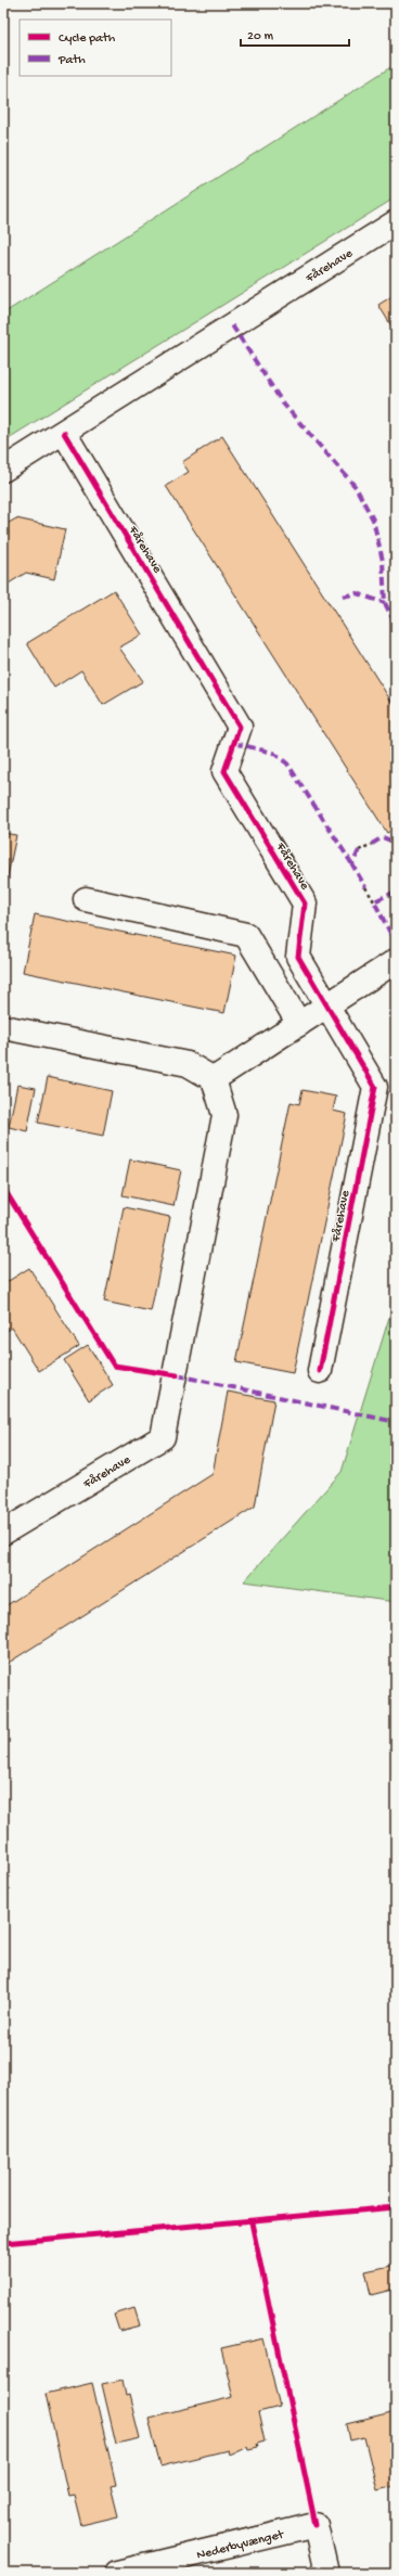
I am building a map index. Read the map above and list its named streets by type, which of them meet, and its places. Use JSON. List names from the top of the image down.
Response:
{
  "streets": {
    "street": ["Fårehave", "Nederbyvænget"]
  },
  "legend": ["Cycle path", "Path"],
  "scale_bar": "20 m"
}
